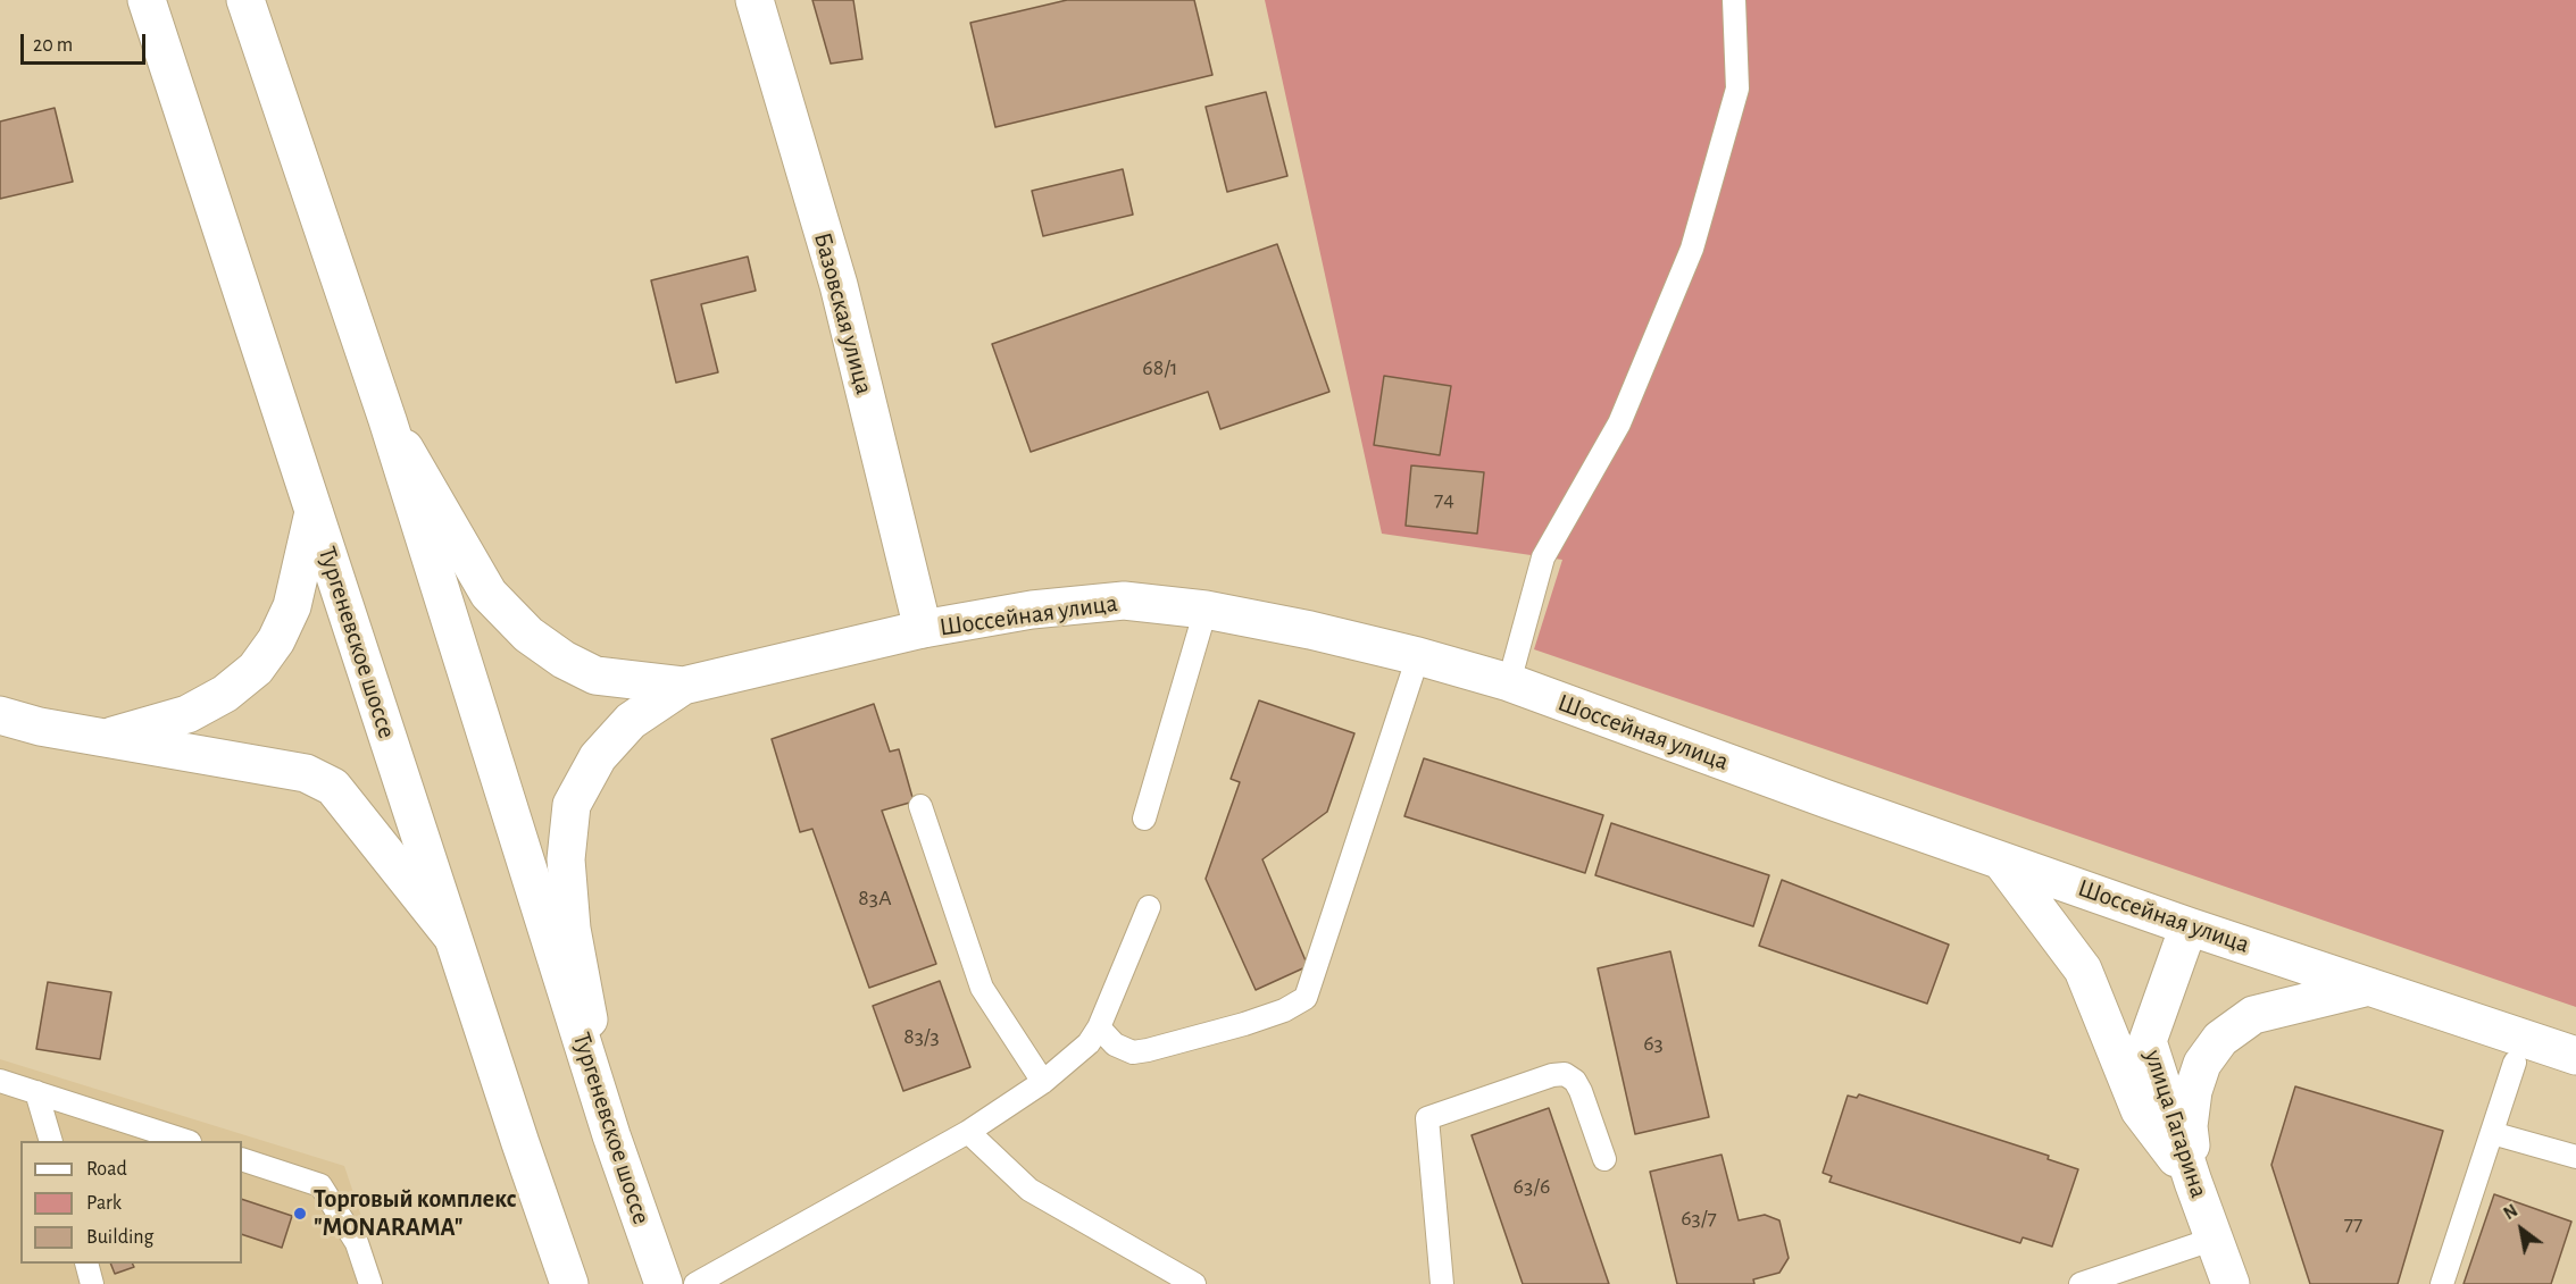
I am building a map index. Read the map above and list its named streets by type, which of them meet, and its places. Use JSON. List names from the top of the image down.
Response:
{
  "streets": {
    "main road": [
      "Базовская улица",
      "Шоссейная улица",
      "Тургеневское шоссе",
      "улица Гагарина"
    ]
  },
  "crossings": [
    ["Базовская улица", "Шоссейная улица"],
    ["Шоссейная улица", "улица Гагарина"]
  ],
  "places": ["Торговый комплекс \"MONARAMA\""],
  "house_numbers": [
    "68/1",
    "74",
    "83А",
    "83/3",
    "63",
    "63/6",
    "63/7",
    "77"
  ],
  "legend": ["Road", "Park", "Building"],
  "scale_bar": "20 m",
  "north": "top left"
}
